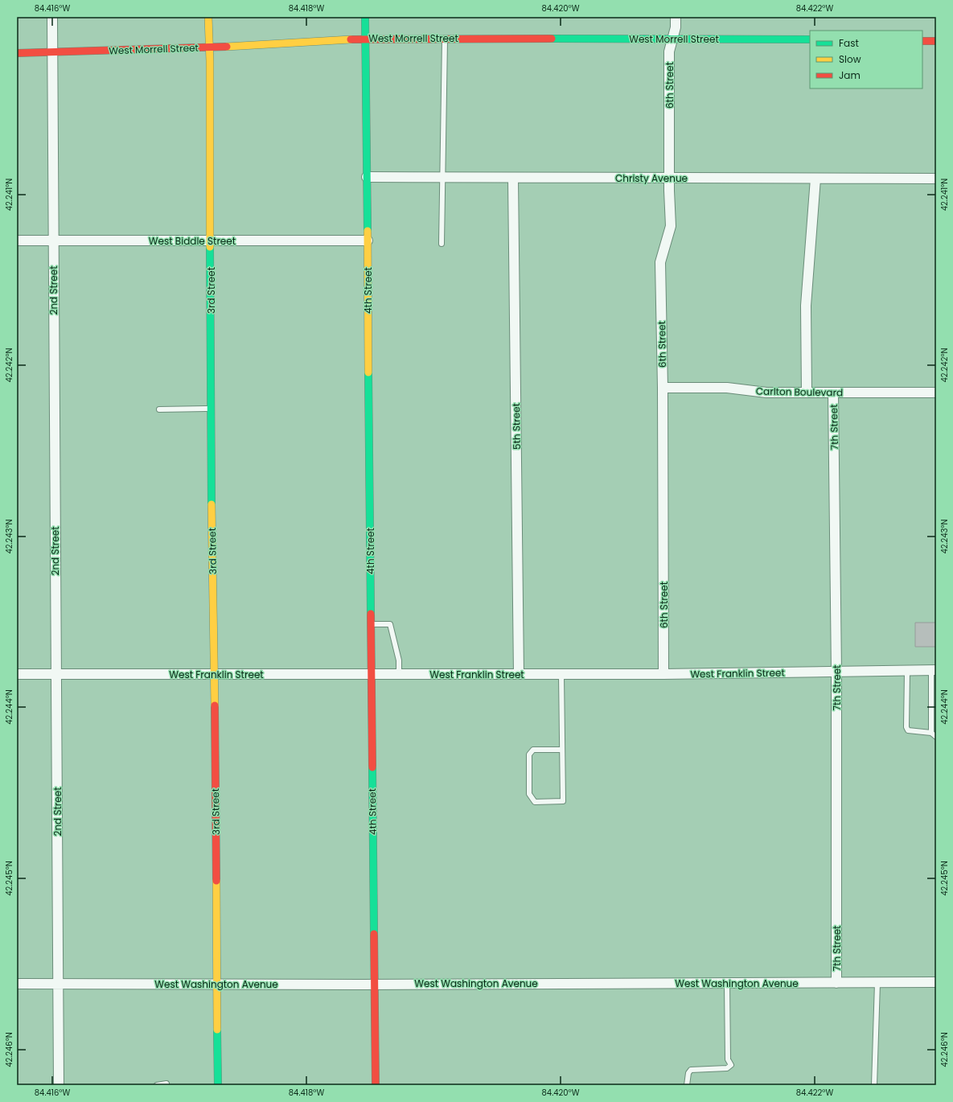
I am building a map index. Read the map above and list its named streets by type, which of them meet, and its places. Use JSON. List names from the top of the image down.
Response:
{
  "streets": {
    "street": [
      "West Morrell Street",
      "6th Street",
      "Christy Avenue",
      "West Biddle Street",
      "2nd Street",
      "3rd Street",
      "4th Street",
      "Carlton Boulevard",
      "5th Street",
      "7th Street",
      "West Franklin Street",
      "West Washington Avenue"
    ]
  },
  "crossings": [
    ["West Morrell Street", "6th Street"],
    ["West Morrell Street", "2nd Street"],
    ["West Morrell Street", "3rd Street"],
    ["West Morrell Street", "4th Street"],
    ["6th Street", "Christy Avenue"],
    ["6th Street", "Carlton Boulevard"],
    ["6th Street", "West Franklin Street"],
    ["Christy Avenue", "4th Street"],
    ["Christy Avenue", "5th Street"],
    ["West Biddle Street", "2nd Street"],
    ["West Biddle Street", "3rd Street"],
    ["West Biddle Street", "4th Street"],
    ["2nd Street", "West Franklin Street"],
    ["2nd Street", "West Washington Avenue"],
    ["3rd Street", "West Franklin Street"],
    ["3rd Street", "West Washington Avenue"],
    ["4th Street", "West Franklin Street"],
    ["4th Street", "West Washington Avenue"],
    ["Carlton Boulevard", "7th Street"],
    ["5th Street", "West Franklin Street"],
    ["7th Street", "West Franklin Street"],
    ["7th Street", "West Washington Avenue"]
  ],
  "legend": ["Fast", "Slow", "Jam"],
  "coordinates": [
    "84.416°W",
    "84.418°W",
    "84.420°W",
    "84.422°W",
    "42.241°N",
    "42.242°N",
    "42.243°N",
    "42.244°N",
    "42.245°N",
    "42.246°N"
  ]
}
